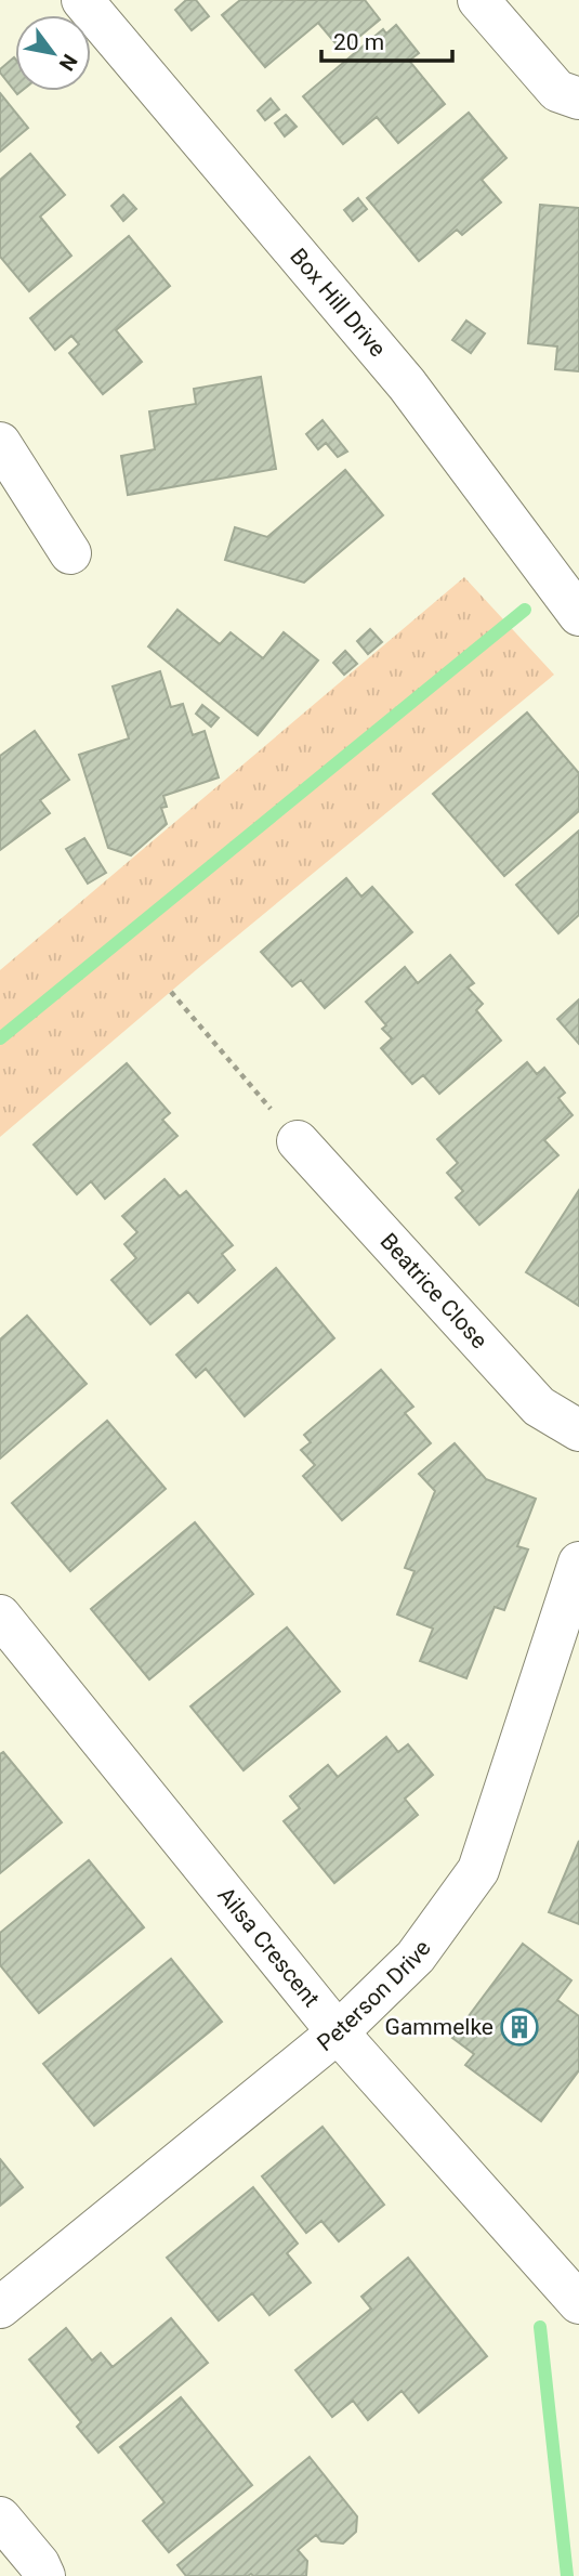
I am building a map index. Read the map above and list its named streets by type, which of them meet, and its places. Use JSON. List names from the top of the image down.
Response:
{
  "streets": {
    "street": [
      "Box Hill Drive",
      "Beatrice Close",
      "Ailsa Crescent",
      "Peterson Drive"
    ]
  },
  "crossings": [
    ["Ailsa Crescent", "Peterson Drive"]
  ],
  "places": {
    "building": ["Gammelke"]
  },
  "scale_bar": "20 m",
  "north": "bottom right"
}
